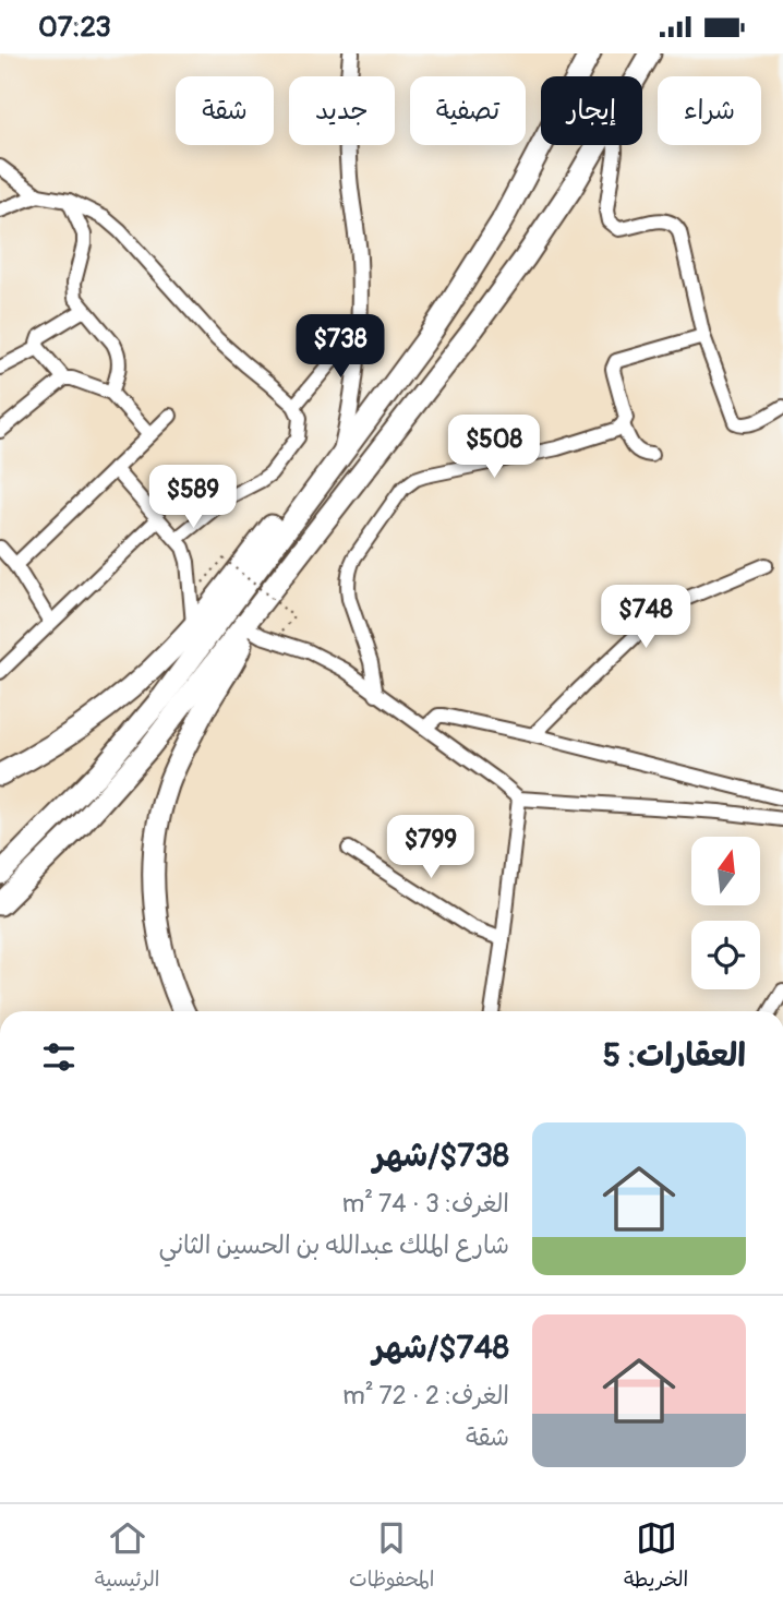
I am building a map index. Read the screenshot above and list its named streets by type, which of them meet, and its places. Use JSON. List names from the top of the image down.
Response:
{
  "north": "top",
  "page": {
    "status": "07:23",
    "chip": [
      "شراء",
      "إيجار",
      "تصفية",
      "جديد",
      "شقة"
    ],
    "price": [
      "$738",
      "$508",
      "$589",
      "$748",
      "$799"
    ],
    "heading": "العقارات: 5",
    "list": [
      {
        "name": "$738/شهر",
        "note": "الغرف: 3 · 74 m² · شارع الملك عبدالله بن الحسين الثاني"
      },
      {
        "name": "$748/شهر",
        "note": "الغرف: 2 · 72 m² · شقة"
      }
    ],
    "tabs": ["الخريطة", "المحفوظات", "الرئيسية"]
  }
}
